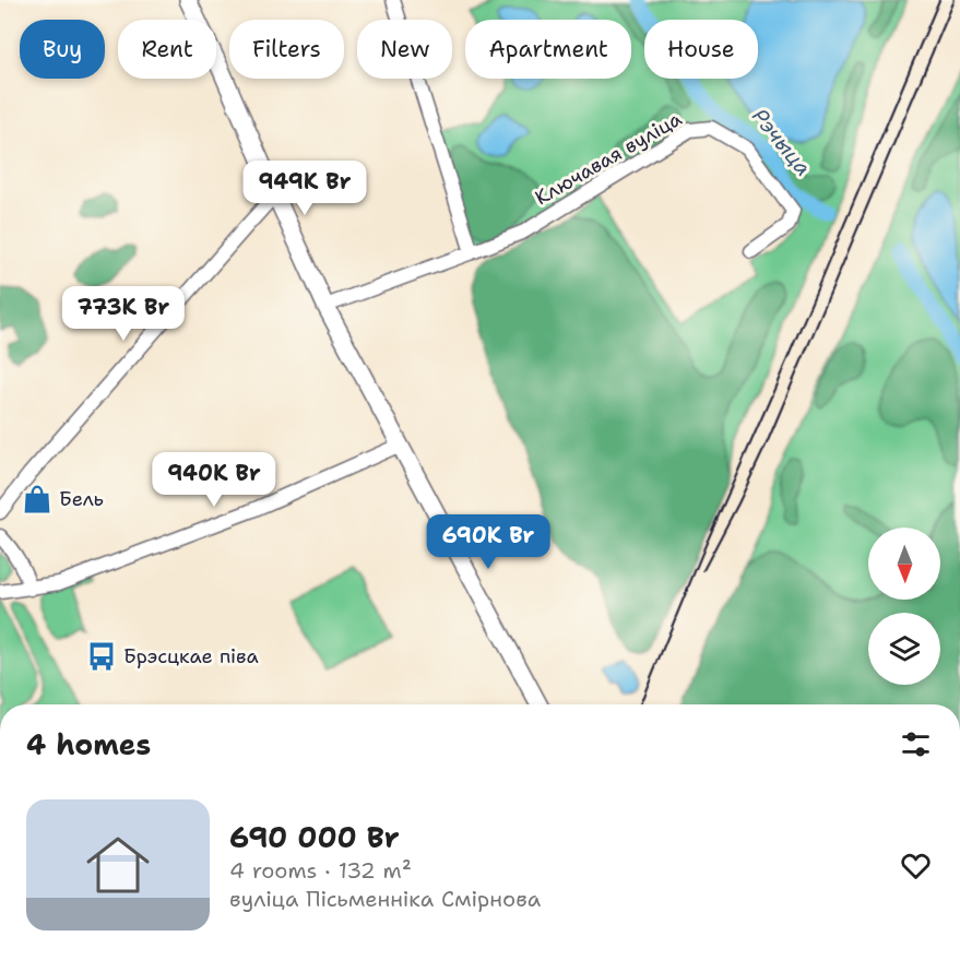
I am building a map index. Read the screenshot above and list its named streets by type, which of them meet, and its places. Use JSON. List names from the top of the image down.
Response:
{
  "streets": {
    "street": ["Ключавая вуліца"]
  },
  "water": ["Рэчыца"],
  "places": {
    "shop": ["Бель"],
    "bus stop": ["Брэсцкае піва"]
  },
  "north": "bottom",
  "page": {
    "chip": [
      "Buy",
      "Rent",
      "Filters",
      "New",
      "Apartment",
      "House"
    ],
    "price": [
      "949K Br",
      "773K Br",
      "940K Br",
      "690K Br"
    ],
    "heading": "4 homes",
    "list": [
      {
        "name": "690 000 Br",
        "note": "4 rooms · 132 m² · вуліца Пісьменніка Смірнова"
      }
    ]
  }
}
